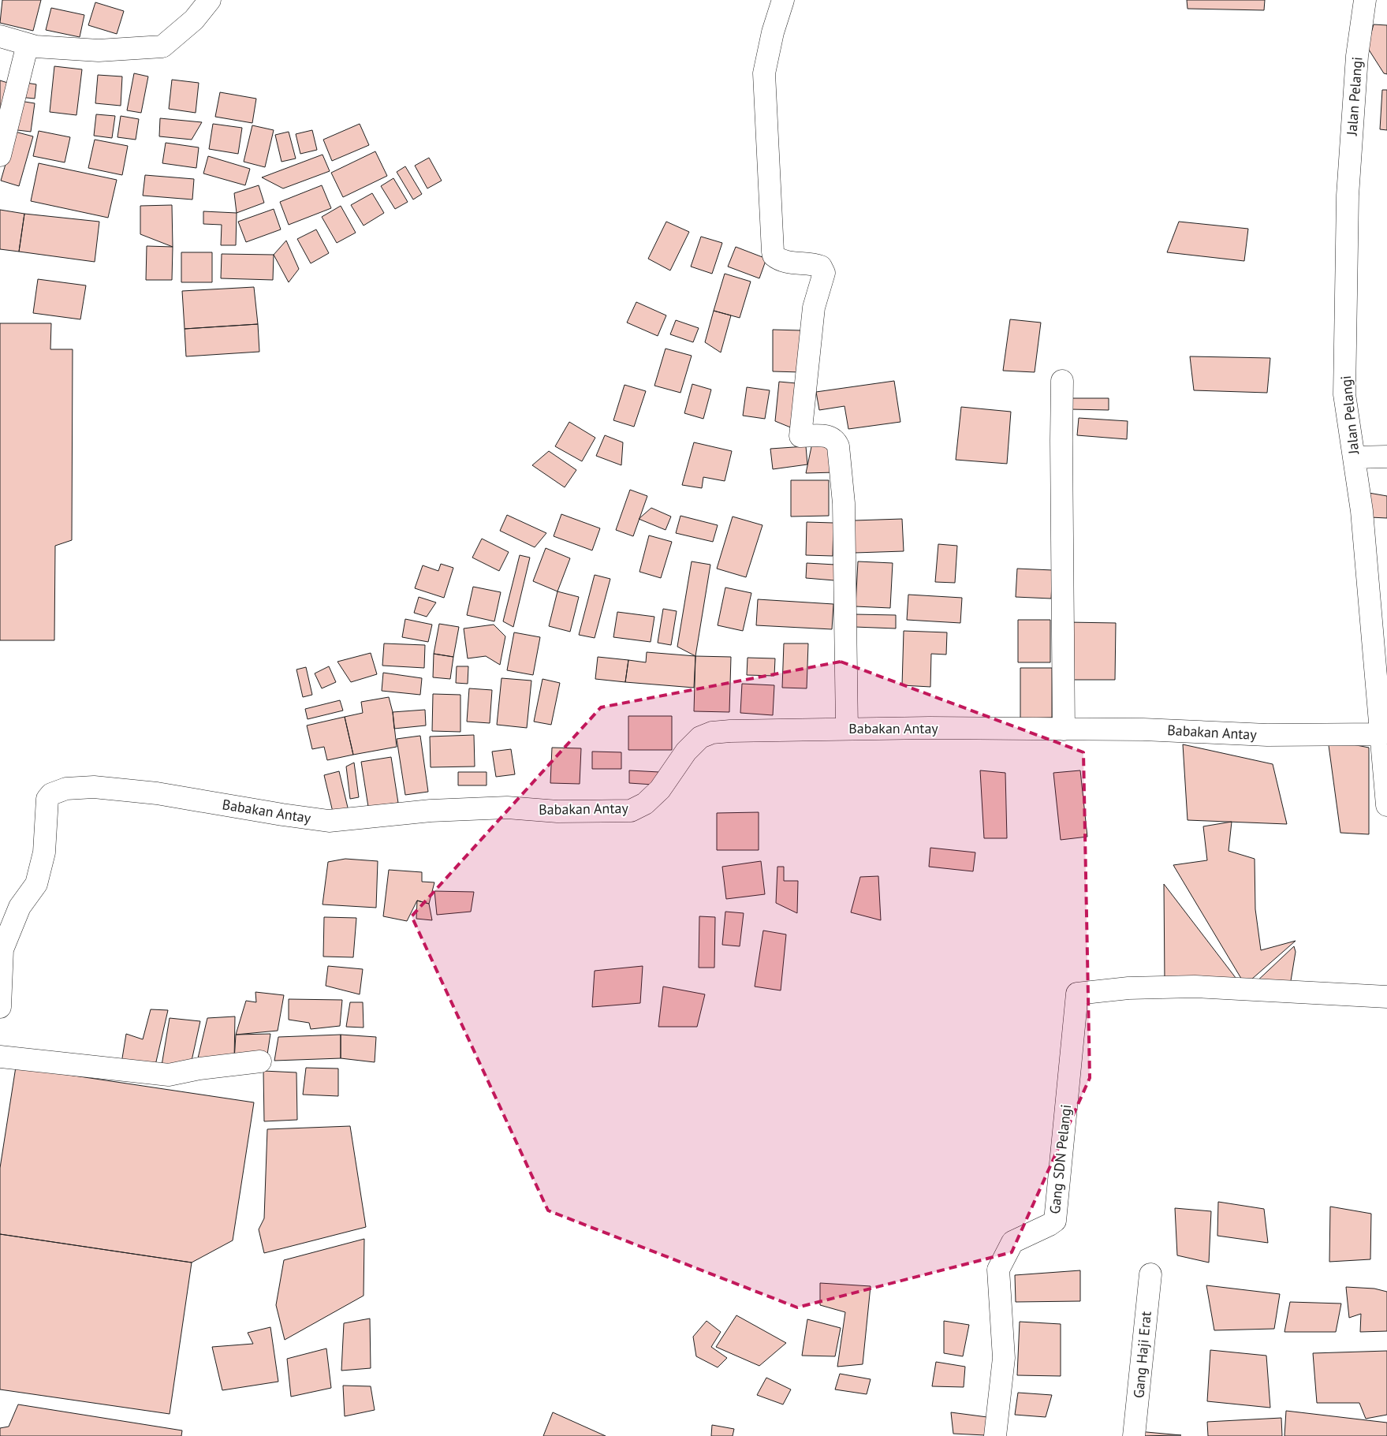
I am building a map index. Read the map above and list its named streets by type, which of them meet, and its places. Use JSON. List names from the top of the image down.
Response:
{
  "streets": {
    "street": [
      "Jalan Pelangi",
      "Babakan Antay",
      "Gang SDN Pelangi",
      "Gang Haji Erat"
    ]
  },
  "crossings": [
    ["Jalan Pelangi", "Babakan Antay"]
  ]
}
